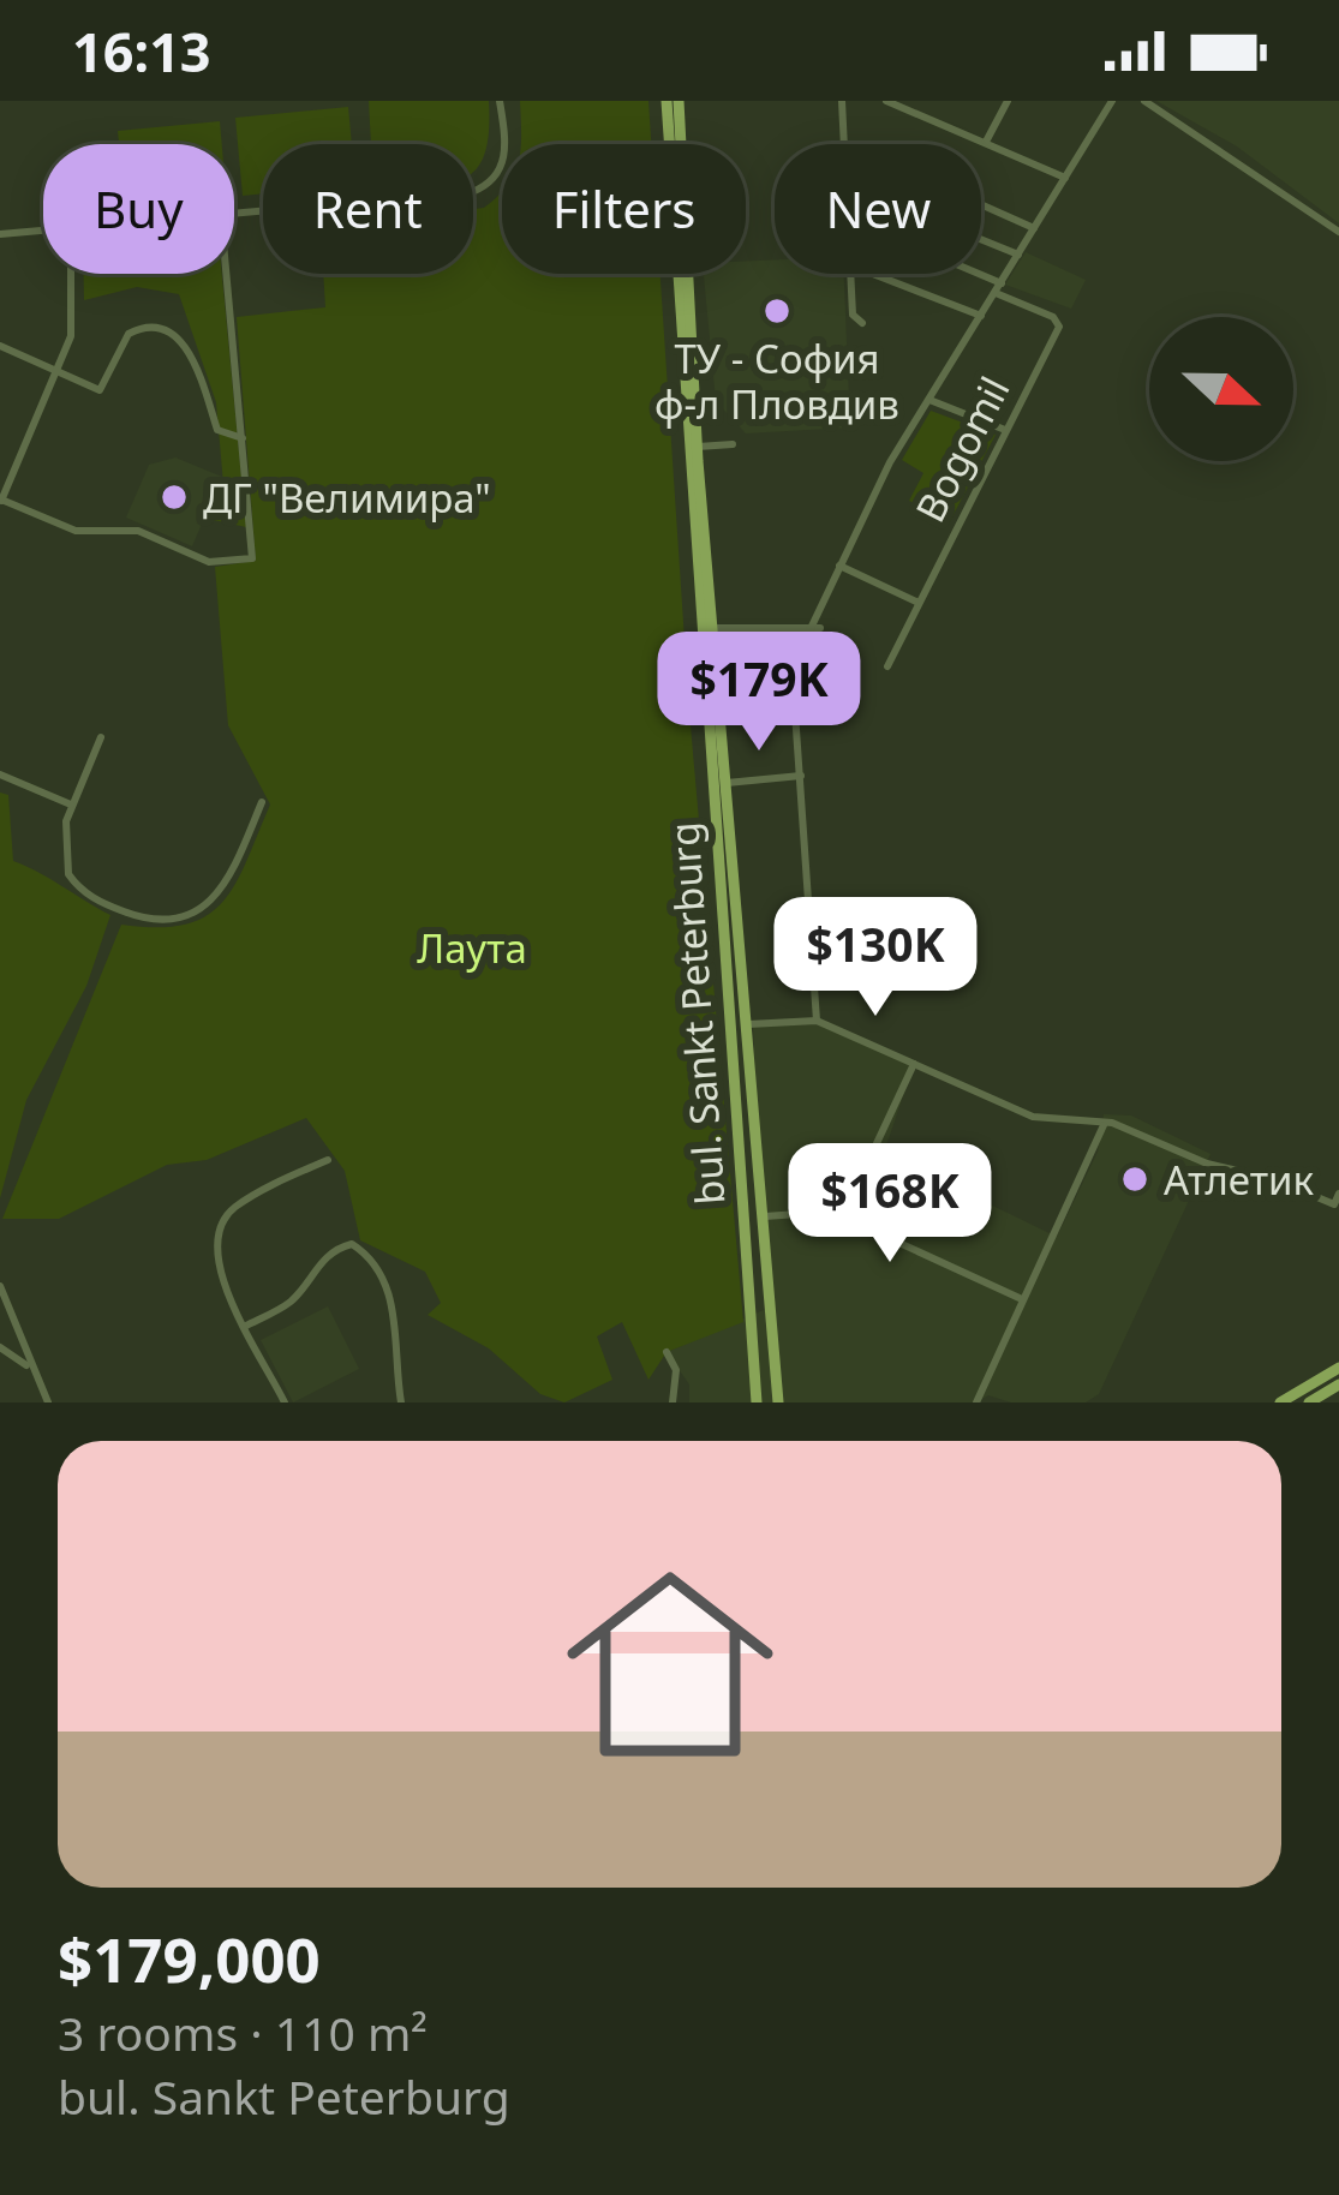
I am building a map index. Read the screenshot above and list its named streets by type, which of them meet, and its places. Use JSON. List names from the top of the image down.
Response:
{
  "streets": {
    "main road": ["bul. Sankt Peterburg"],
    "street": ["Bogomil"]
  },
  "parks": ["Лаута"],
  "places": ["ТУ - София ф-л Пловдив", "ДГ \"Велимира\"", "Атлетик"],
  "north": "right",
  "page": {
    "status": "16:13",
    "chip": [
      "Buy",
      "Rent",
      "Filters",
      "New"
    ],
    "price": ["$179K", "$130K", "$168K"],
    "list": [
      {
        "name": "$179,000",
        "note": "3 rooms · 110 m² · bul. Sankt Peterburg"
      }
    ]
  }
}
